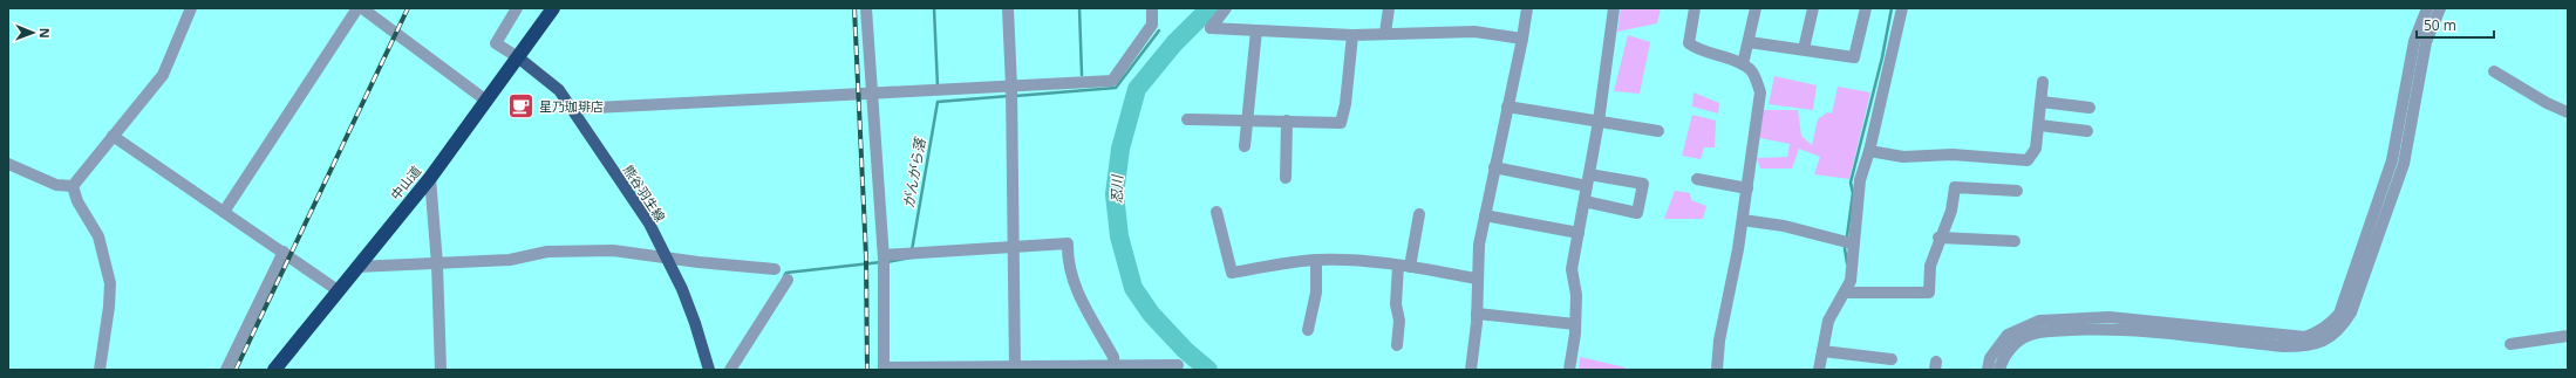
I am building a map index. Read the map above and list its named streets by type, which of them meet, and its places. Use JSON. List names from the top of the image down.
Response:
{
  "streets": {
    "highway": ["中山道"],
    "main road": ["熊谷羽生線"]
  },
  "crossings": [
    ["中山道", "熊谷羽生線"]
  ],
  "water": ["がんがら落", "忍川"],
  "places": {
    "cafe": ["星乃珈琲店"]
  },
  "scale_bar": "50 m",
  "north": "right"
}
